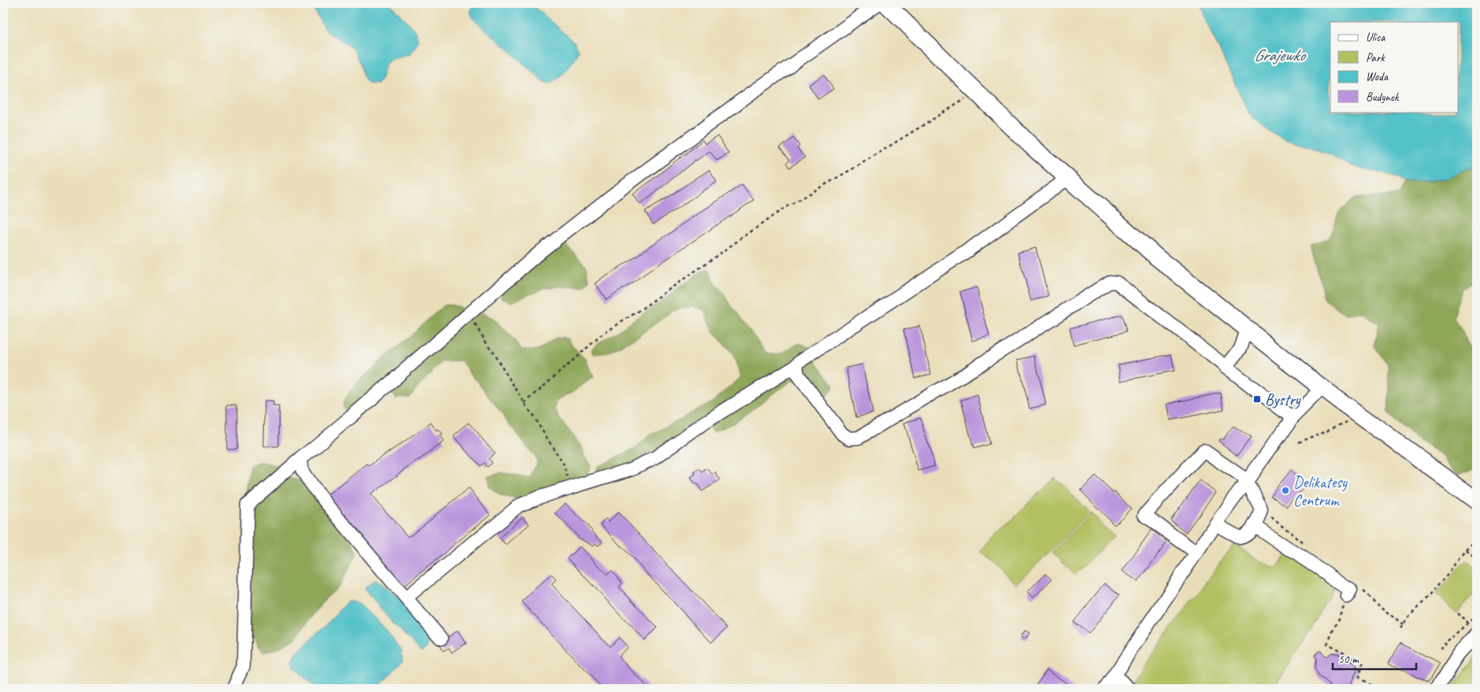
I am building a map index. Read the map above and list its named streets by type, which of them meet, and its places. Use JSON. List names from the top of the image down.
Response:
{
  "water": ["Grajewko"],
  "places": {
    "transit": ["Bystry"],
    "other": ["Delikatesy Centrum"]
  },
  "legend": [
    "Ulica",
    "Park",
    "Woda",
    "Budynek"
  ],
  "scale_bar": "50 m"
}
